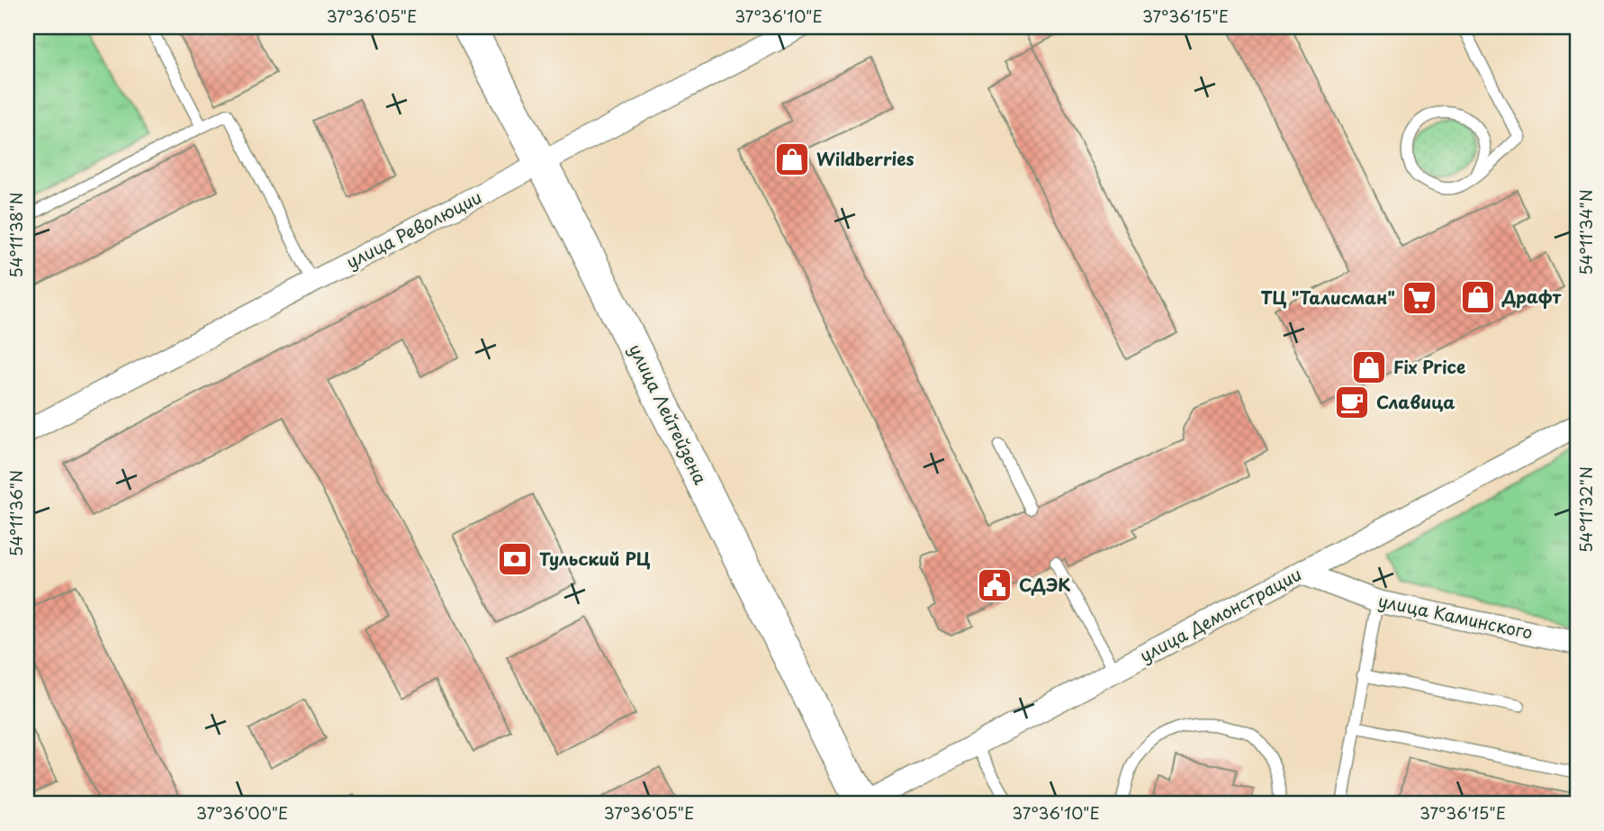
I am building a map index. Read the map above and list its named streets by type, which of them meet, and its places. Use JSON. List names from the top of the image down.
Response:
{
  "streets": {
    "street": [
      "улица Революции",
      "улица Лейтейзена",
      "улица Демонстрации",
      "улица Каминского"
    ]
  },
  "crossings": [
    ["улица Революции", "улица Лейтейзена"],
    ["улица Лейтейзена", "улица Демонстрации"],
    ["улица Демонстрации", "улица Каминского"]
  ],
  "places": {
    "shop": ["Wildberries", "Драфт", "Fix Price"],
    "supermarket": ["ТЦ \"Талисман\""],
    "cafe": ["Славица"],
    "bank": ["Тульский РЦ"],
    "public building": ["СДЭК"]
  },
  "coordinates": [
    "37°36'05\"E",
    "37°36'10\"E",
    "37°36'15\"E",
    "54°11'34\"N",
    "54°11'38\"N",
    "54°11'32\"N",
    "54°11'36\"N",
    "37°36'00\"E"
  ]
}
